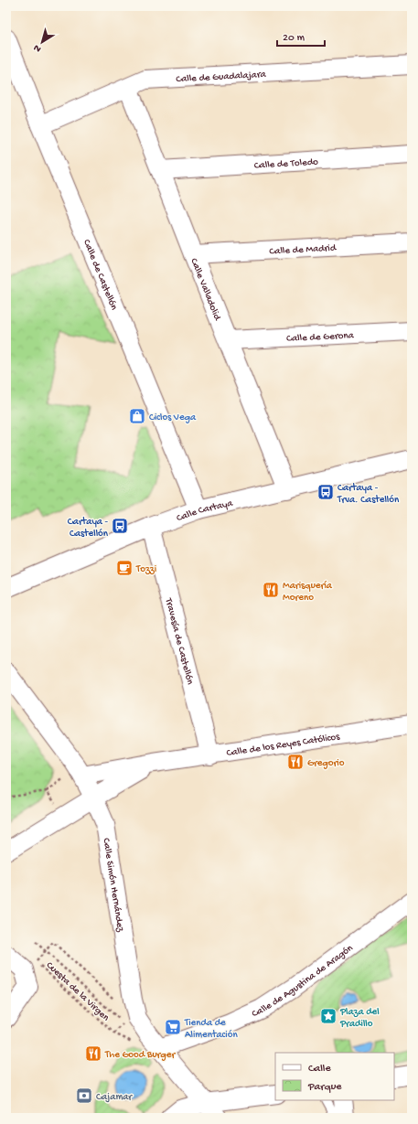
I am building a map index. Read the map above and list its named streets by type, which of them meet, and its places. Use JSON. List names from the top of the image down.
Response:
{
  "streets": {
    "street": [
      "Calle de Guadalajara",
      "Calle de Toledo",
      "Calle de Madrid",
      "Calle de Castellón",
      "Calle Valladolid",
      "Calle de Gerona",
      "Calle Cartaya",
      "Travesía de Castellón",
      "Calle de los Reyes Católicos",
      "Calle Simón Hernández",
      "Calle de Agustina de Aragón"
    ],
    "path": ["Cuesta de la Virgen"]
  },
  "crossings": [
    ["Calle de Guadalajara", "Calle de Castellón"],
    ["Calle de Guadalajara", "Calle Valladolid"],
    ["Calle de Toledo", "Calle Valladolid"],
    ["Calle de Madrid", "Calle Valladolid"],
    ["Calle de Castellón", "Calle Cartaya"],
    ["Calle Valladolid", "Calle de Gerona"],
    ["Calle Valladolid", "Calle Cartaya"],
    ["Calle Cartaya", "Travesía de Castellón"],
    ["Travesía de Castellón", "Calle de los Reyes Católicos"],
    ["Calle de los Reyes Católicos", "Calle Simón Hernández"],
    ["Calle Simón Hernández", "Calle de Agustina de Aragón"],
    ["Calle Simón Hernández", "Cuesta de la Virgen"]
  ],
  "places": {
    "shop": ["Ciclos Vega"],
    "bus stop": ["Cartaya - Trva. Castellón", "Cartaya - Castellón"],
    "cafe": ["Tozzi"],
    "restaurant": ["Marisquería Moreno", "Gregorio", "The Good Burger"],
    "place": ["Plaza del Pradillo"],
    "supermarket": ["Tienda de Alimentación"],
    "bank": ["Cajamar"]
  },
  "legend": ["Calle", "Parque"],
  "scale_bar": "20 m",
  "north": "bottom left"
}
